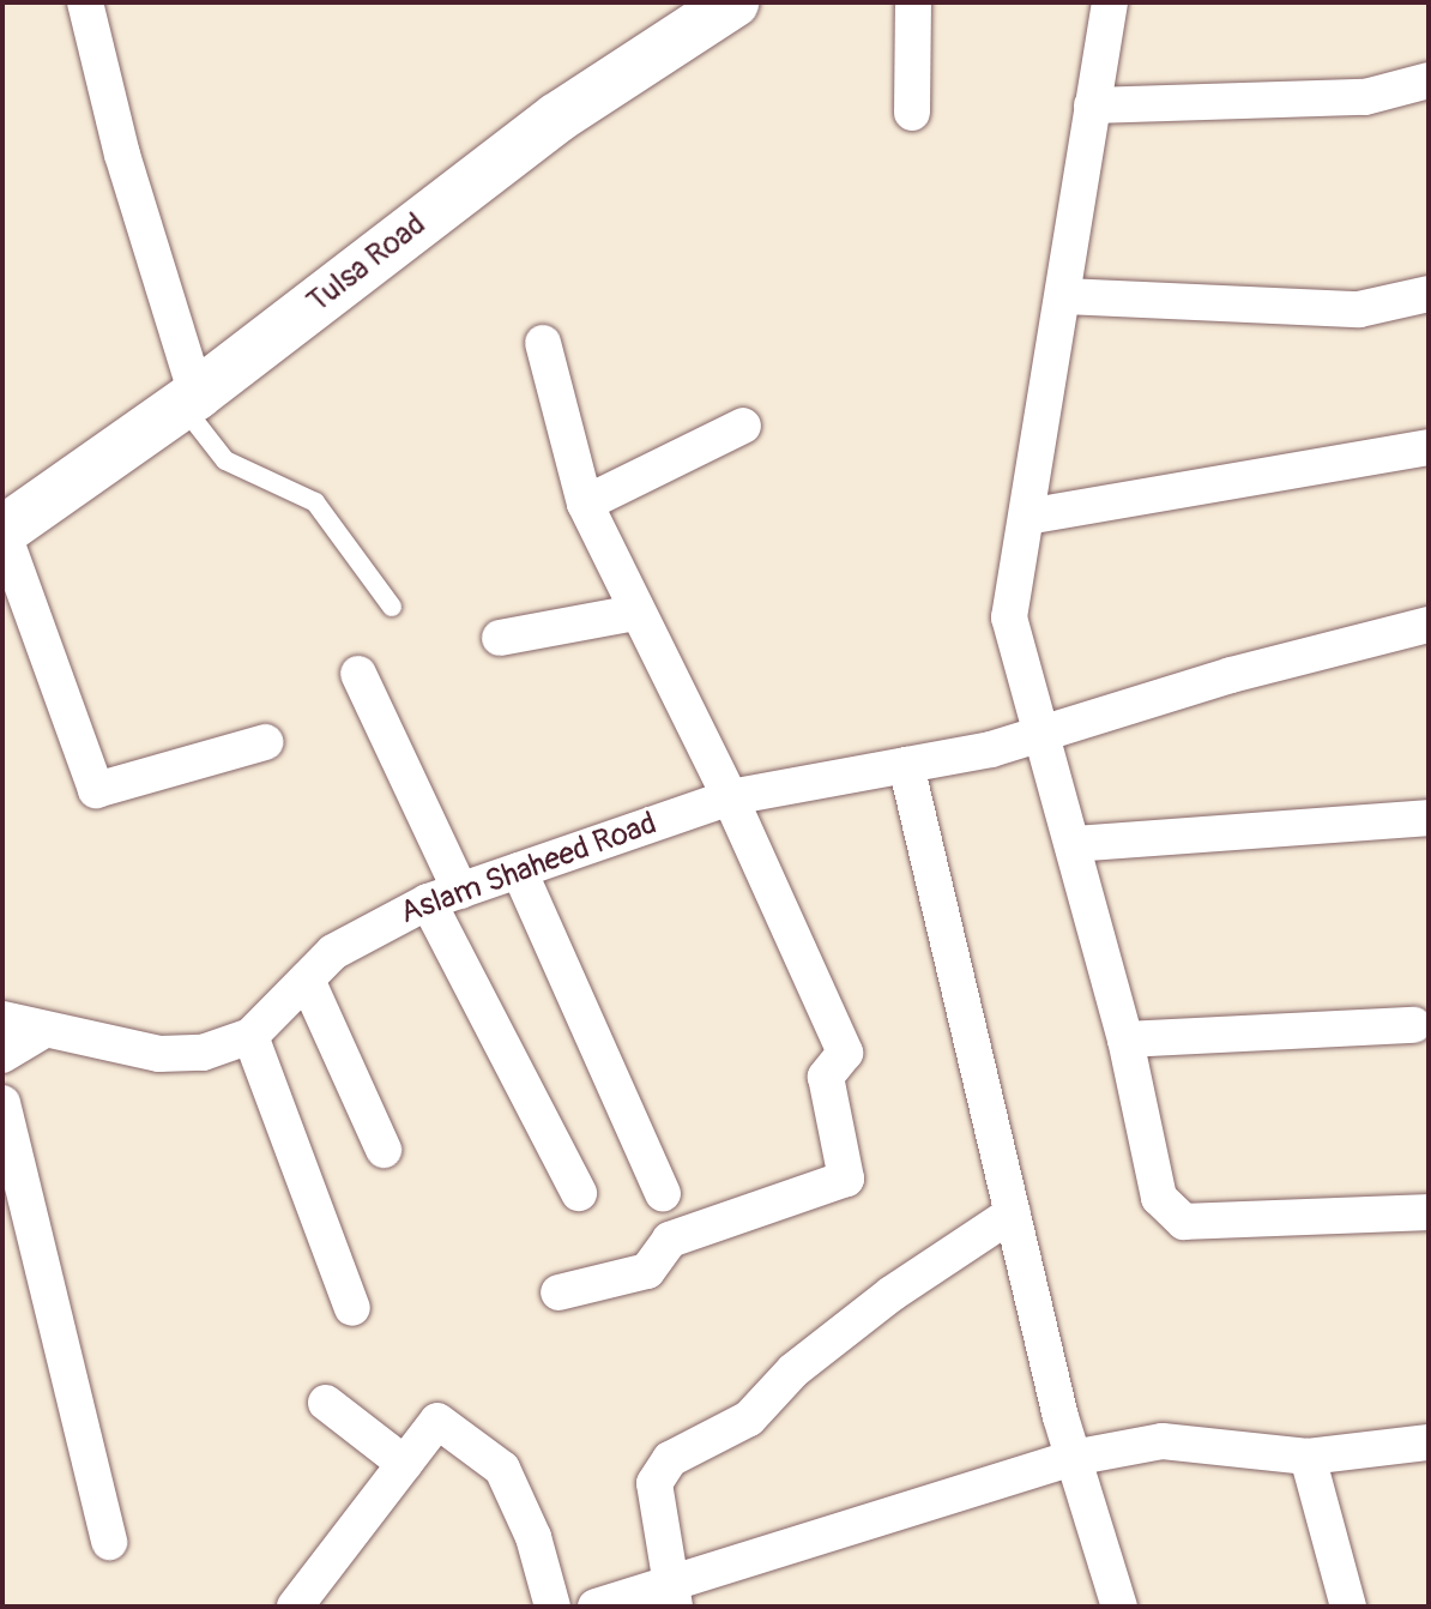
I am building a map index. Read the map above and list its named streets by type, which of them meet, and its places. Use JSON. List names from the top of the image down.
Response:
{
  "streets": {
    "main road": ["Tulsa Road"],
    "street": ["Aslam Shaheed Road"]
  }
}
